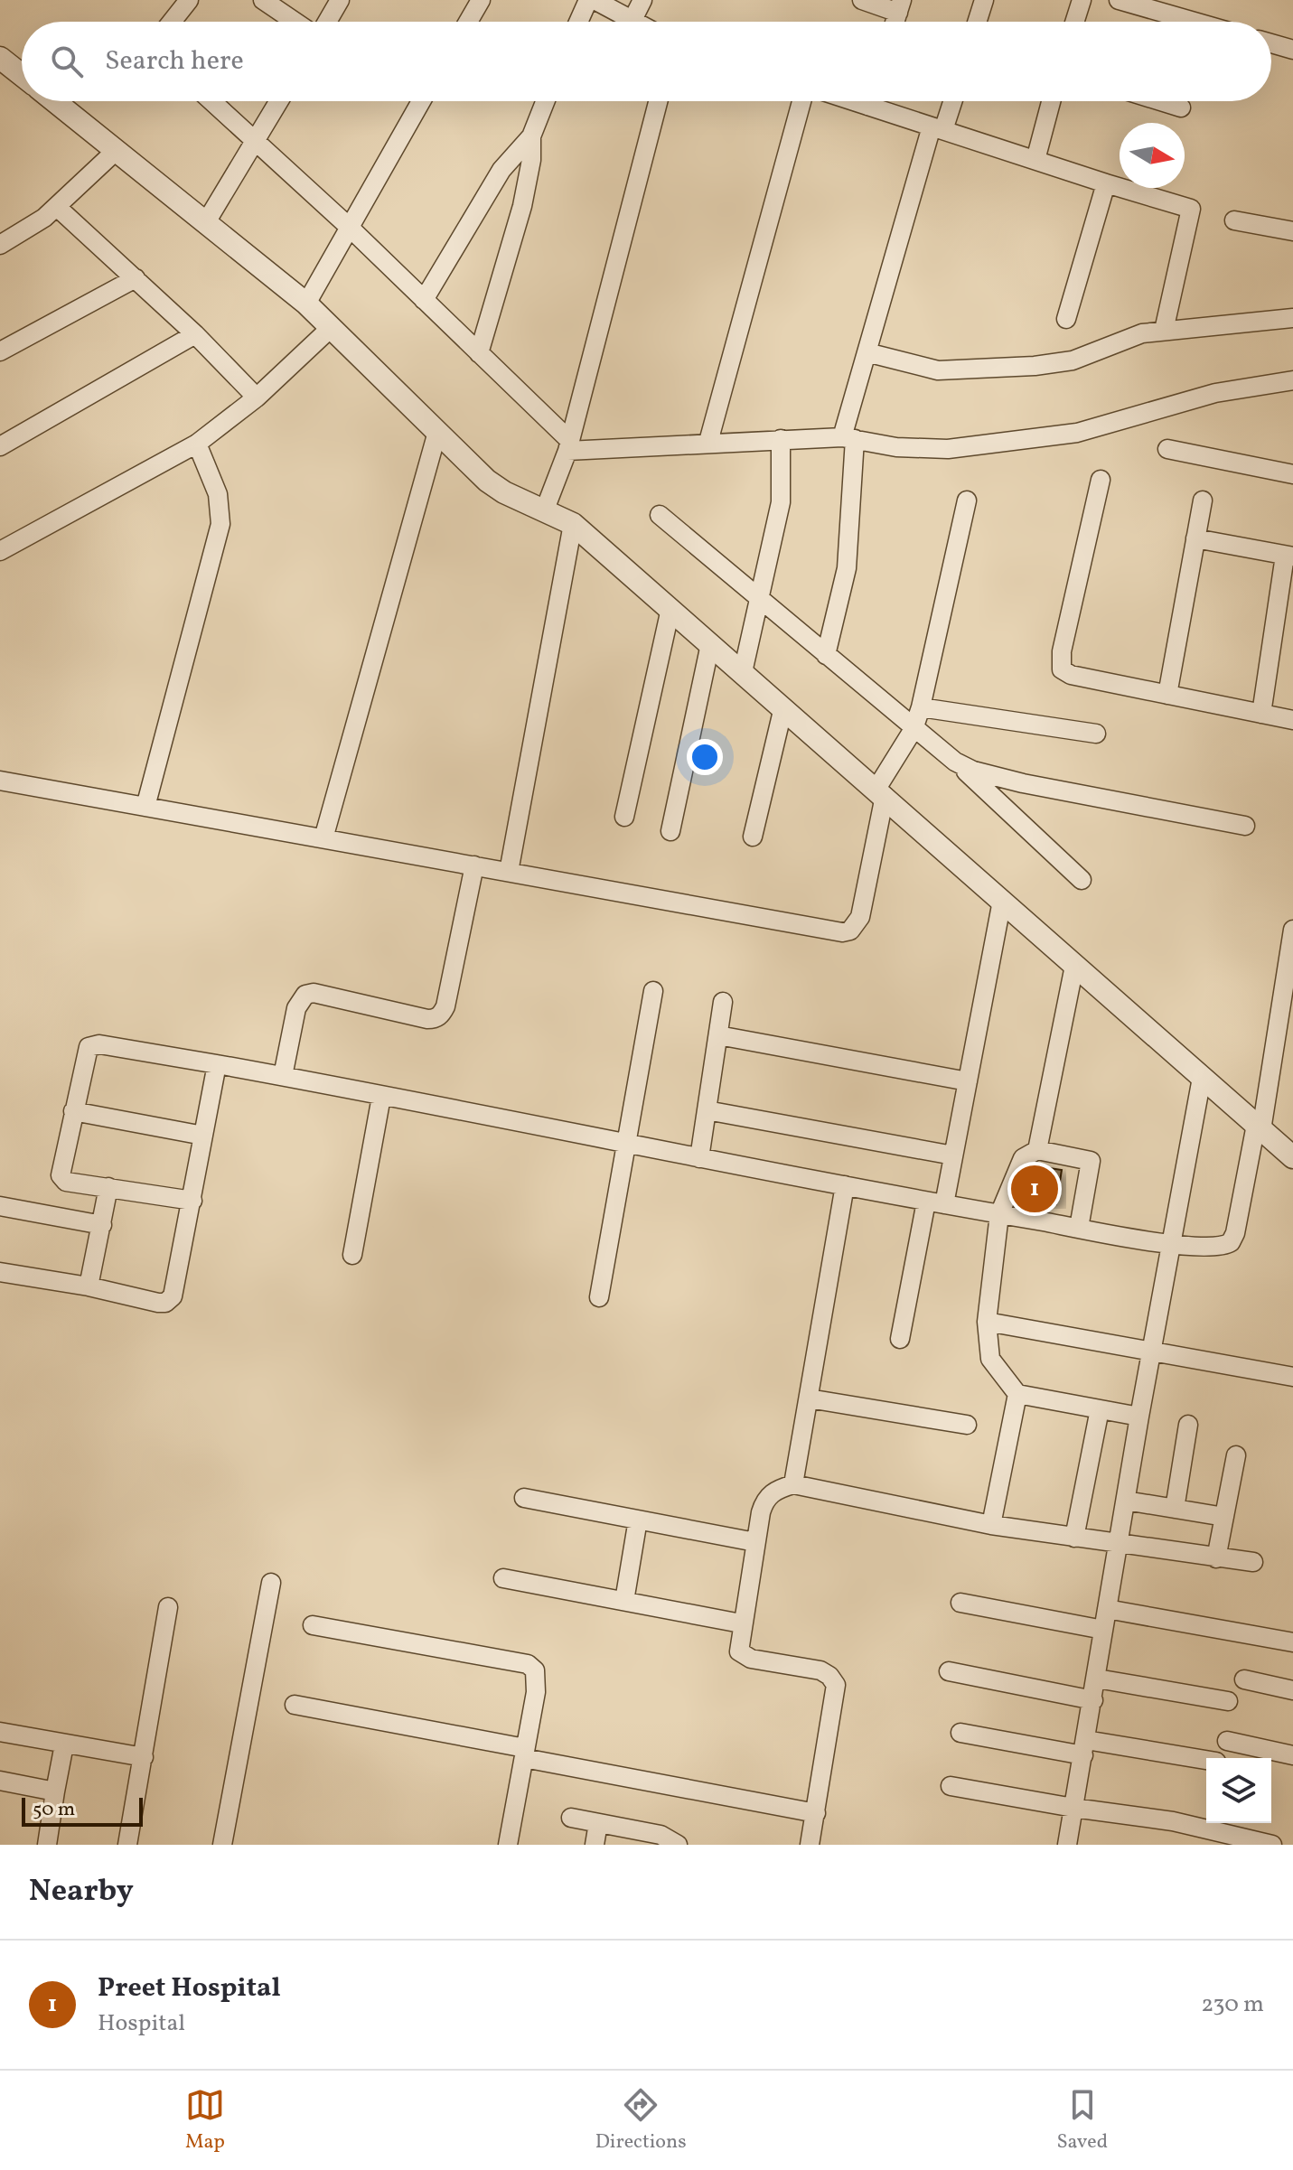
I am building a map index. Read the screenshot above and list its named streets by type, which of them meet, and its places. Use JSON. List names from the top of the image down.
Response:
{
  "scale_bar": "50 m",
  "north": "right",
  "page": {
    "search": "Search here",
    "pins": "1",
    "scale": "50 m",
    "heading": "Nearby",
    "list": [
      {
        "mark": "1",
        "name": "Preet Hospital",
        "note": "Hospital",
        "value": "230 m"
      }
    ],
    "nav": ["Map", "Directions", "Saved"]
  }
}
